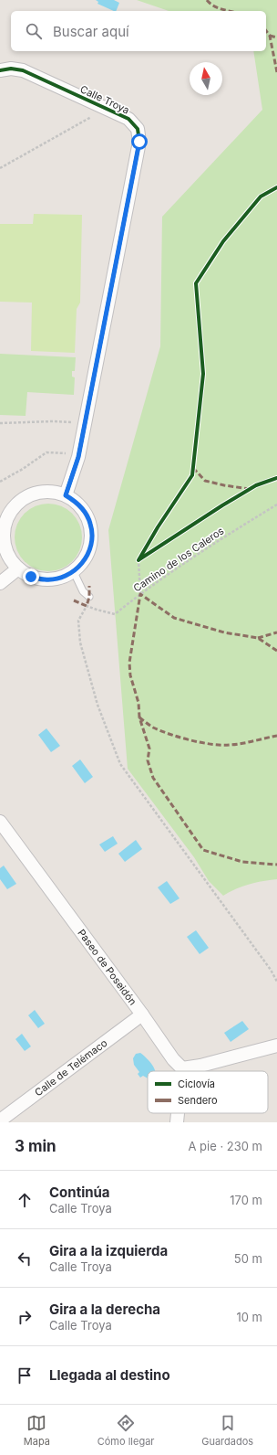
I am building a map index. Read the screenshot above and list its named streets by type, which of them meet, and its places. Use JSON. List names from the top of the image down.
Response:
{
  "streets": {
    "street": ["Calle Troya", "Paseo de Poseidón", "Calle de Telémaco"],
    "path": ["Camino de los Caleros"]
  },
  "crossings": [
    ["Paseo de Poseidón", "Calle de Telémaco"]
  ],
  "legend": ["Ciclovía", "Sendero"],
  "north": "top",
  "page": {
    "search": "Buscar aquí",
    "heading": ["3 min", "A pie · 230 m"],
    "list": [
      ["Continúa", "Calle Troya", "170 m"],
      ["Gira a la izquierda", "Calle Troya", "50 m"],
      ["Gira a la derecha", "Calle Troya", "10 m"],
      "Llegada al destino"
    ],
    "nav": ["Mapa", "Cómo llegar", "Guardados"]
  }
}
